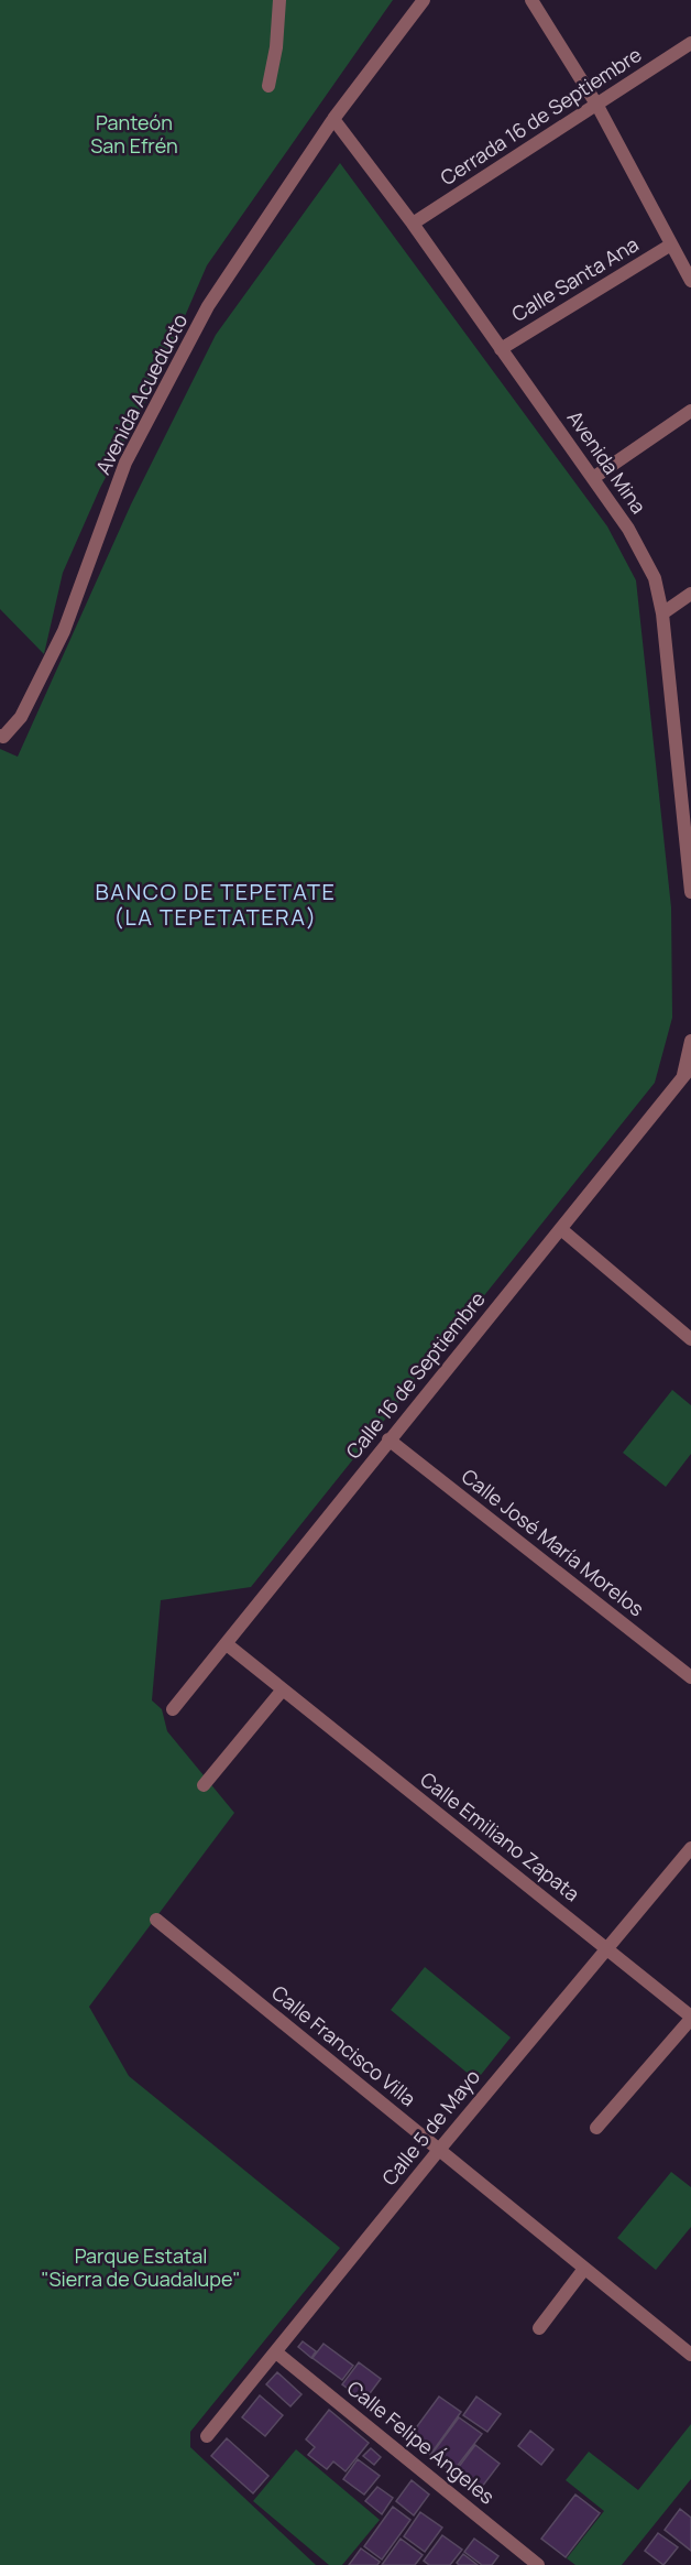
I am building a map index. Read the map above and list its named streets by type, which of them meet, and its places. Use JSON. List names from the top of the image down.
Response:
{
  "streets": {
    "street": [
      "Cerrada 16 de Septiembre",
      "Calle Santa Ana",
      "Avenida Acueducto",
      "Avenida Mina",
      "Calle 16 de Septiembre",
      "Calle José María Morelos",
      "Calle Emiliano Zapata",
      "Calle Francisco Villa",
      "Calle 5 de Mayo",
      "Calle Felipe Ángeles"
    ]
  },
  "crossings": [
    ["Cerrada 16 de Septiembre", "Avenida Mina"],
    ["Calle Santa Ana", "Avenida Mina"],
    ["Avenida Acueducto", "Avenida Mina"],
    ["Calle 16 de Septiembre", "Calle José María Morelos"],
    ["Calle 16 de Septiembre", "Calle Emiliano Zapata"],
    ["Calle Emiliano Zapata", "Calle 5 de Mayo"],
    ["Calle Francisco Villa", "Calle 5 de Mayo"],
    ["Calle 5 de Mayo", "Calle Felipe Ángeles"]
  ],
  "districts": ["BANCO DE TEPETATE (LA TEPETATERA)"],
  "parks": ["Panteón San Efrén", "Parque Estatal \"Sierra de Guadalupe\""]
}
